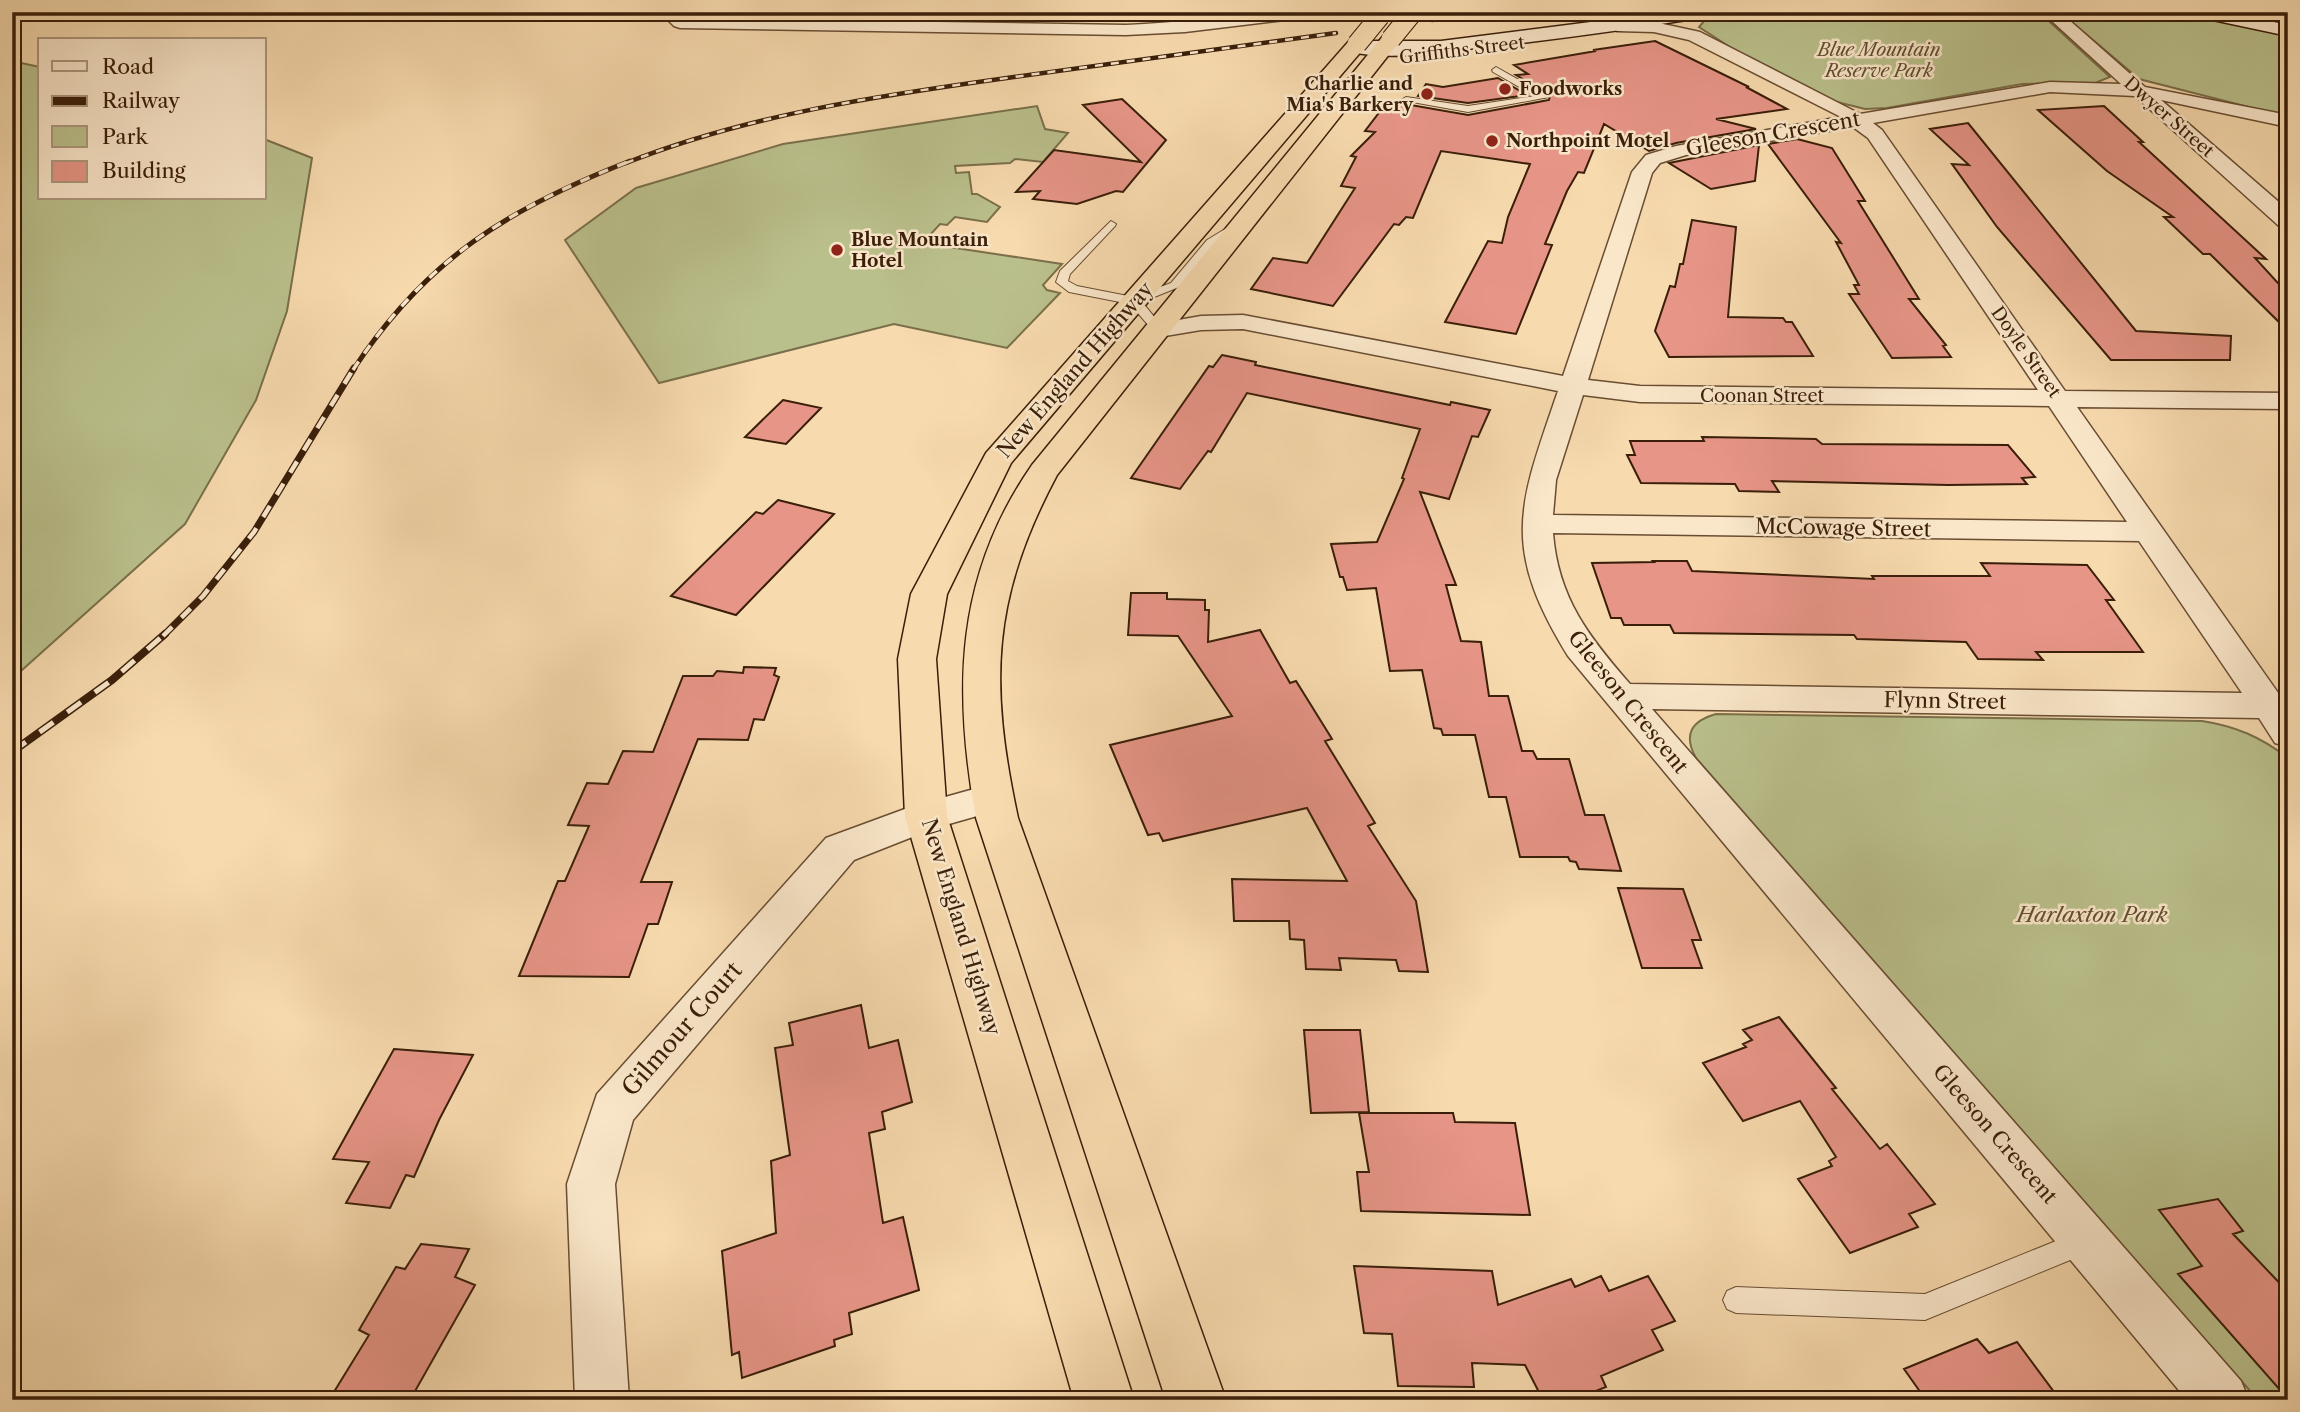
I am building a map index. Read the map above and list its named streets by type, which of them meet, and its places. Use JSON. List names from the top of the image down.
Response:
{
  "streets": {
    "highway": ["New England Highway"],
    "main road": ["Griffiths Street"],
    "street": [
      "Dwyer Street",
      "Gleeson Crescent",
      "Doyle Street",
      "Coonan Street",
      "McCowage Street",
      "Flynn Street",
      "Gilmour Court"
    ]
  },
  "crossings": [
    ["Griffiths Street", "Doyle Street"],
    ["Griffiths Street", "New England Highway"],
    ["Dwyer Street", "Gleeson Crescent"],
    ["Gleeson Crescent", "Doyle Street"],
    ["Gleeson Crescent", "Coonan Street"],
    ["Gleeson Crescent", "McCowage Street"],
    ["Gleeson Crescent", "Flynn Street"],
    ["Doyle Street", "Coonan Street"],
    ["Doyle Street", "McCowage Street"],
    ["Doyle Street", "Flynn Street"],
    ["New England Highway", "Coonan Street"],
    ["New England Highway", "Gilmour Court"]
  ],
  "parks": ["Blue Mountain Reserve Park", "Harlaxton Park"],
  "places": [
    "Foodworks",
    "Charlie and Mia's Barkery",
    "Northpoint Motel",
    "Blue Mountain Hotel"
  ],
  "legend": [
    "Road",
    "Railway",
    "Park",
    "Building"
  ]
}
